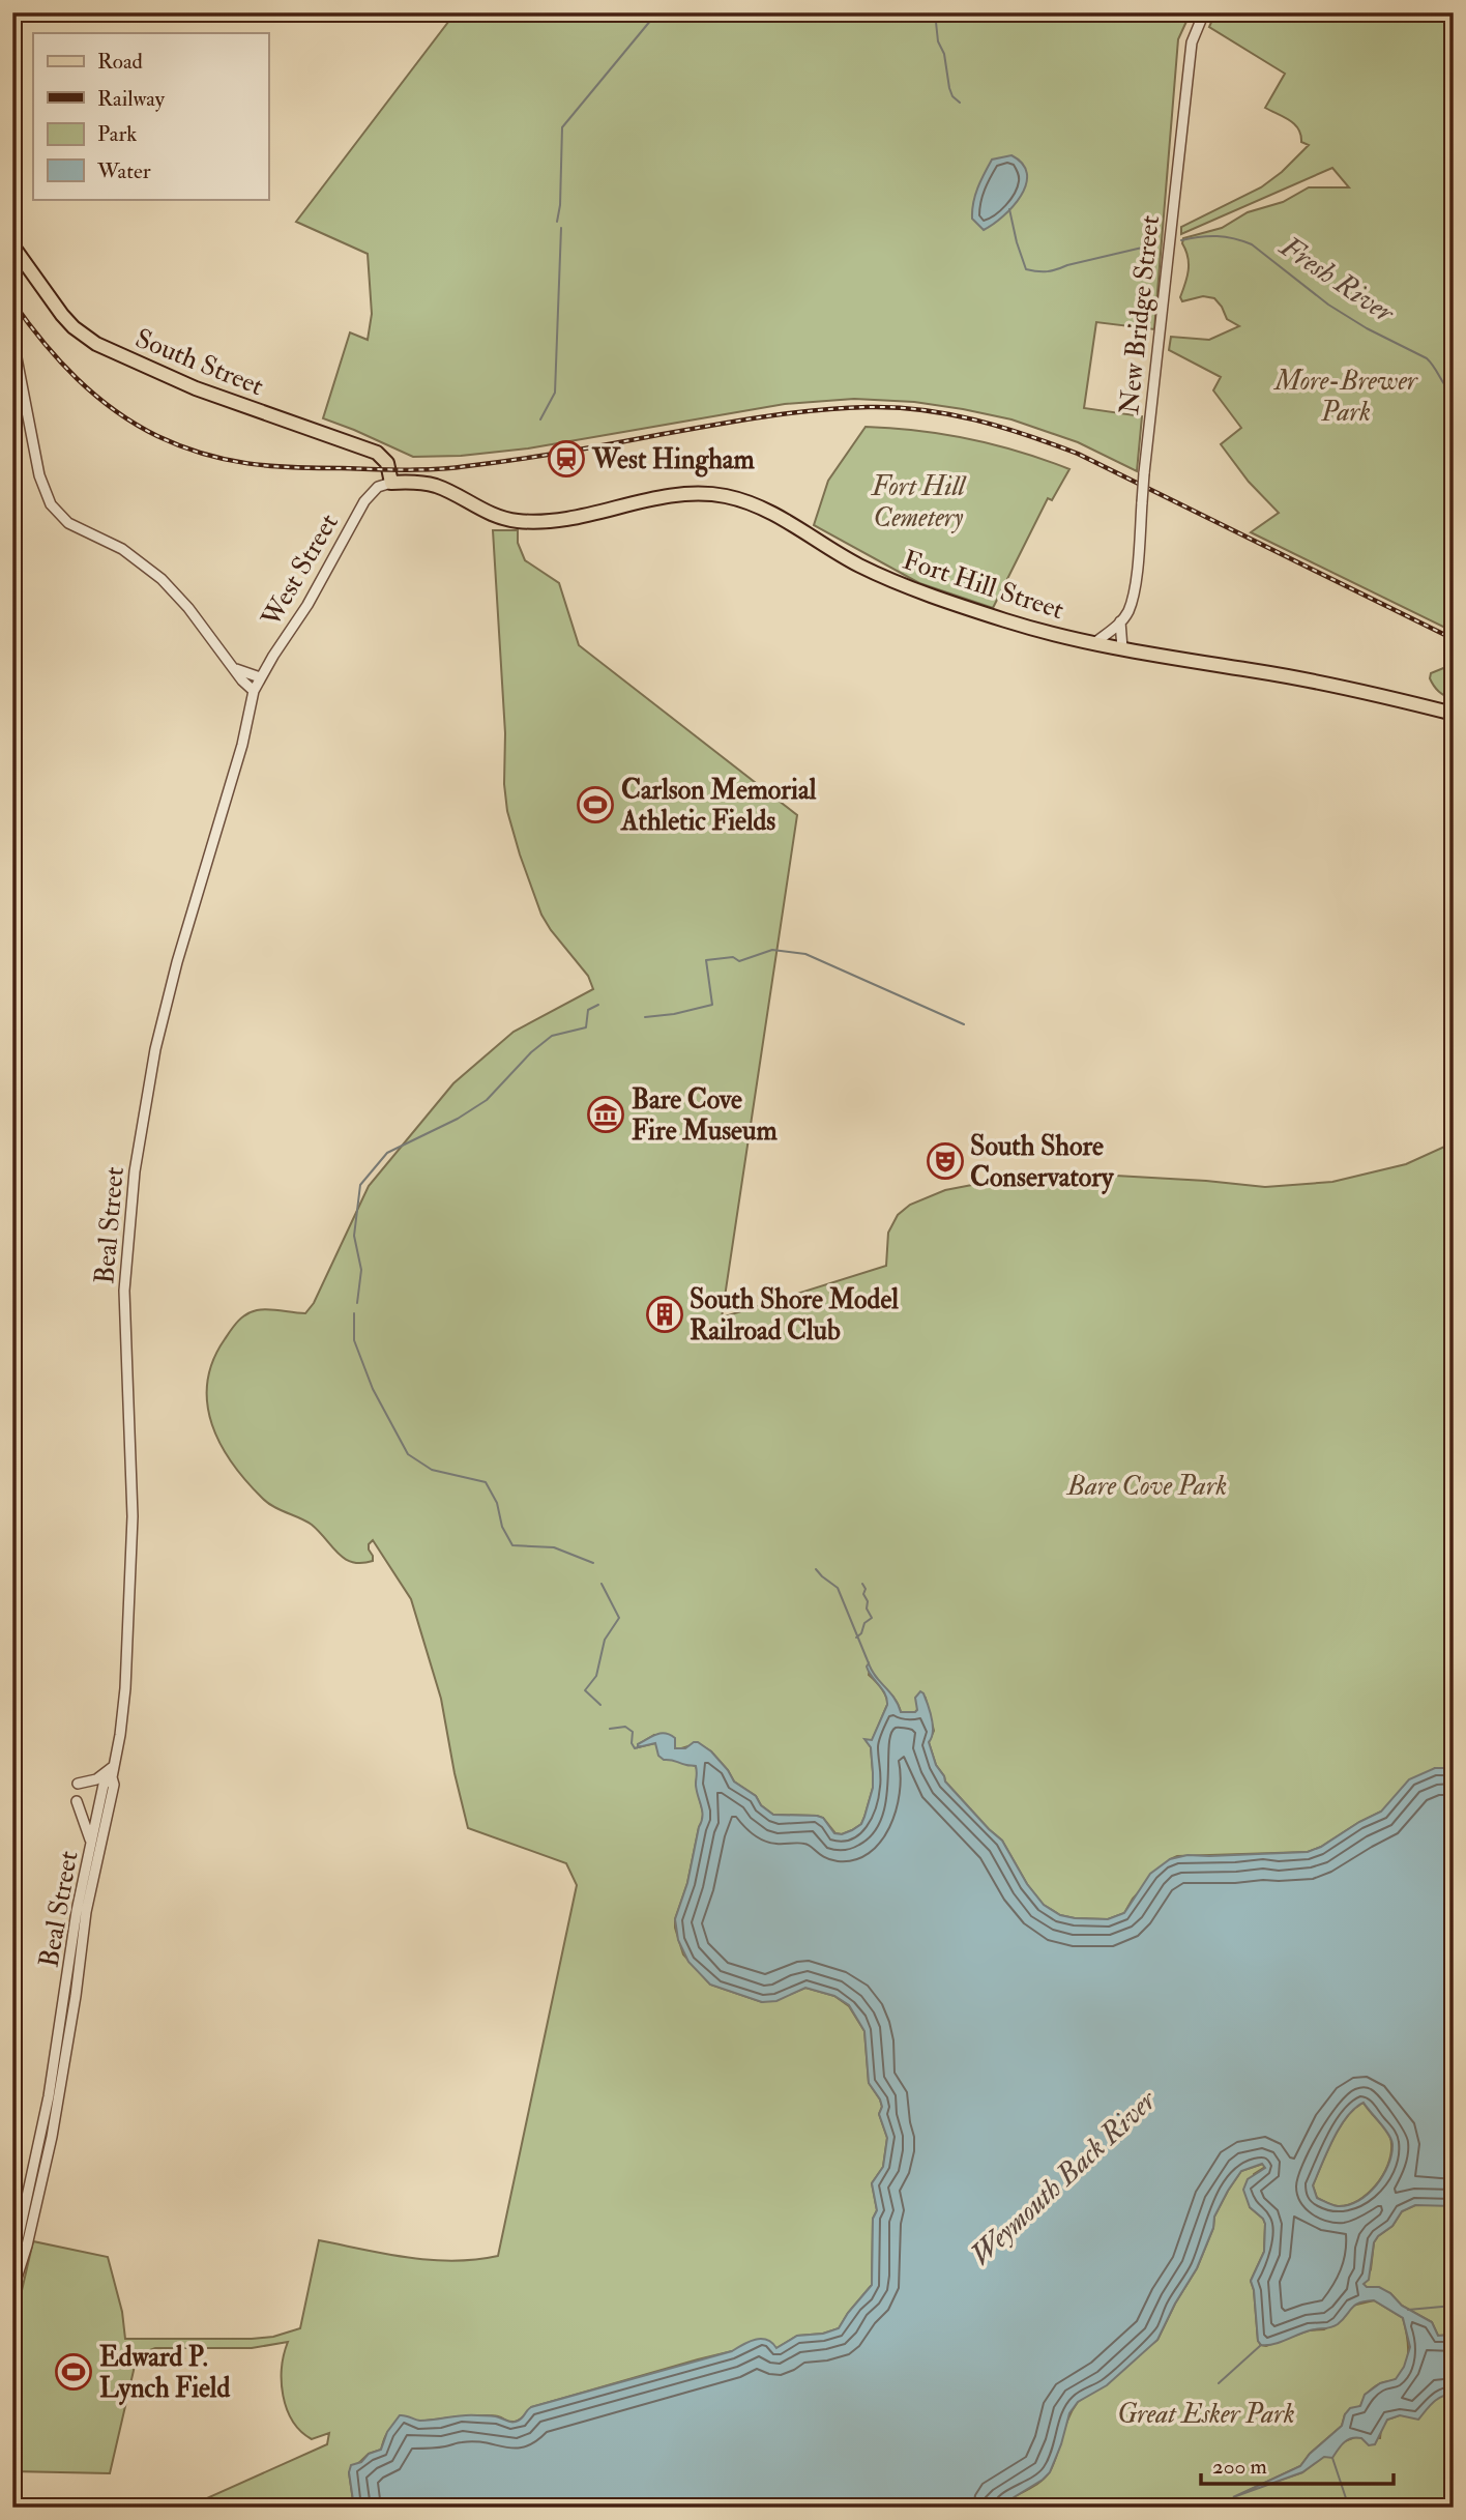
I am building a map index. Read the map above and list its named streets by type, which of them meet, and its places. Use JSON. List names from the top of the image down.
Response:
{
  "streets": {
    "main road": ["South Street", "Fort Hill Street"],
    "street": ["New Bridge Street", "West Street", "Beal Street"]
  },
  "crossings": [
    ["New Bridge Street", "Fort Hill Street"],
    ["South Street", "West Street"],
    ["South Street", "Fort Hill Street"],
    ["West Street", "Fort Hill Street"],
    ["West Street", "Beal Street"]
  ],
  "water": ["Fresh River", "Weymouth Back River"],
  "parks": [
    "More-Brewer Park",
    "Fort Hill Cemetery",
    "Bare Cove Park",
    "Great Esker Park"
  ],
  "places": {
    "station": ["West Hingham"],
    "sports": ["Carlson Memorial Athletic Fields", "Edward P. Lynch Field"],
    "museum": ["Bare Cove Fire Museum"],
    "theatre": ["South Shore Conservatory"],
    "building": ["South Shore Model Railroad Club"]
  },
  "legend": [
    "Road",
    "Railway",
    "Park",
    "Water"
  ],
  "scale_bar": "200 m"
}
